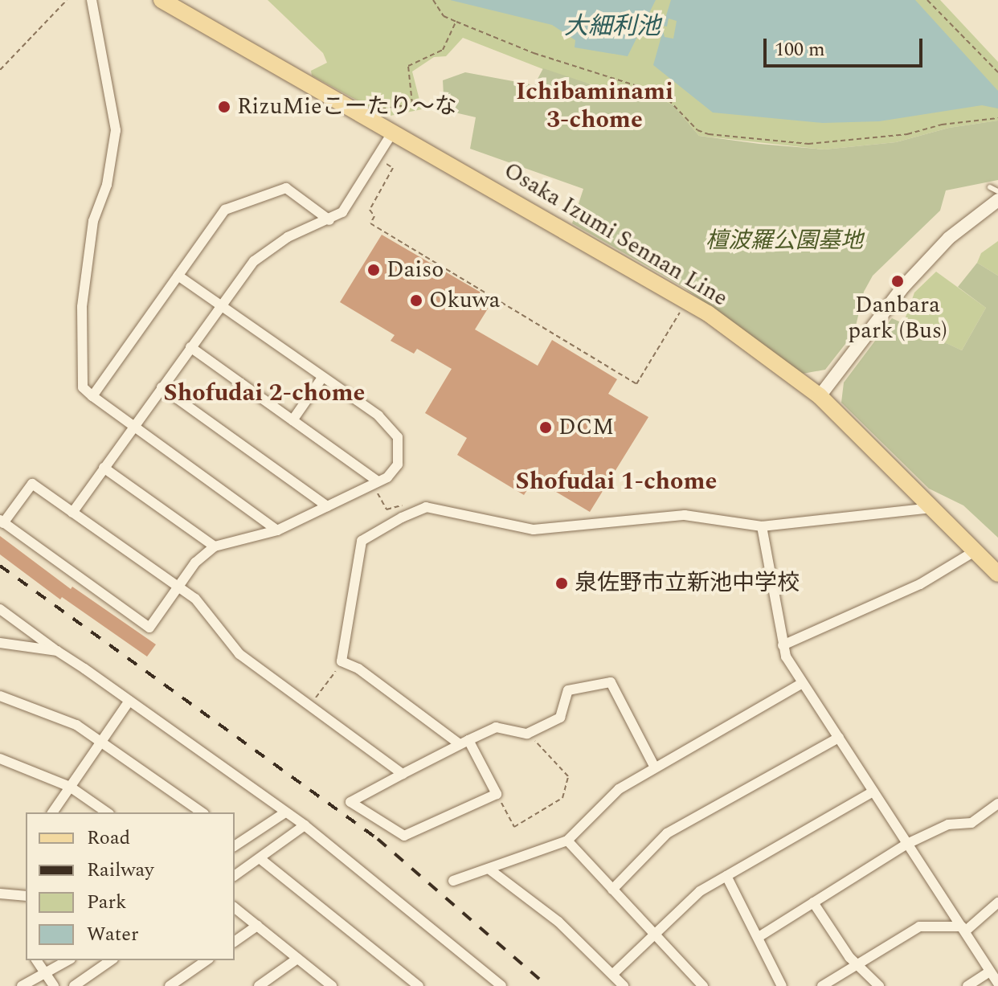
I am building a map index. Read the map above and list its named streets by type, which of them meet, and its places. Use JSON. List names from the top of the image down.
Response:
{
  "streets": {
    "main road": ["Osaka Izumi Sennan Line"]
  },
  "districts": ["Ichibaminami 3-chome", "Shofudai 2-chome", "Shofudai 1-chome"],
  "water": ["大細利池"],
  "parks": ["檀波羅公園墓地"],
  "places": [
    "RizuMieこーたり～な",
    "Daiso",
    "Danbara park (Bus)",
    "Okuwa",
    "DCM",
    "泉佐野市立新池中学校"
  ],
  "legend": [
    "Road",
    "Railway",
    "Park",
    "Water"
  ],
  "scale_bar": "100 m"
}
